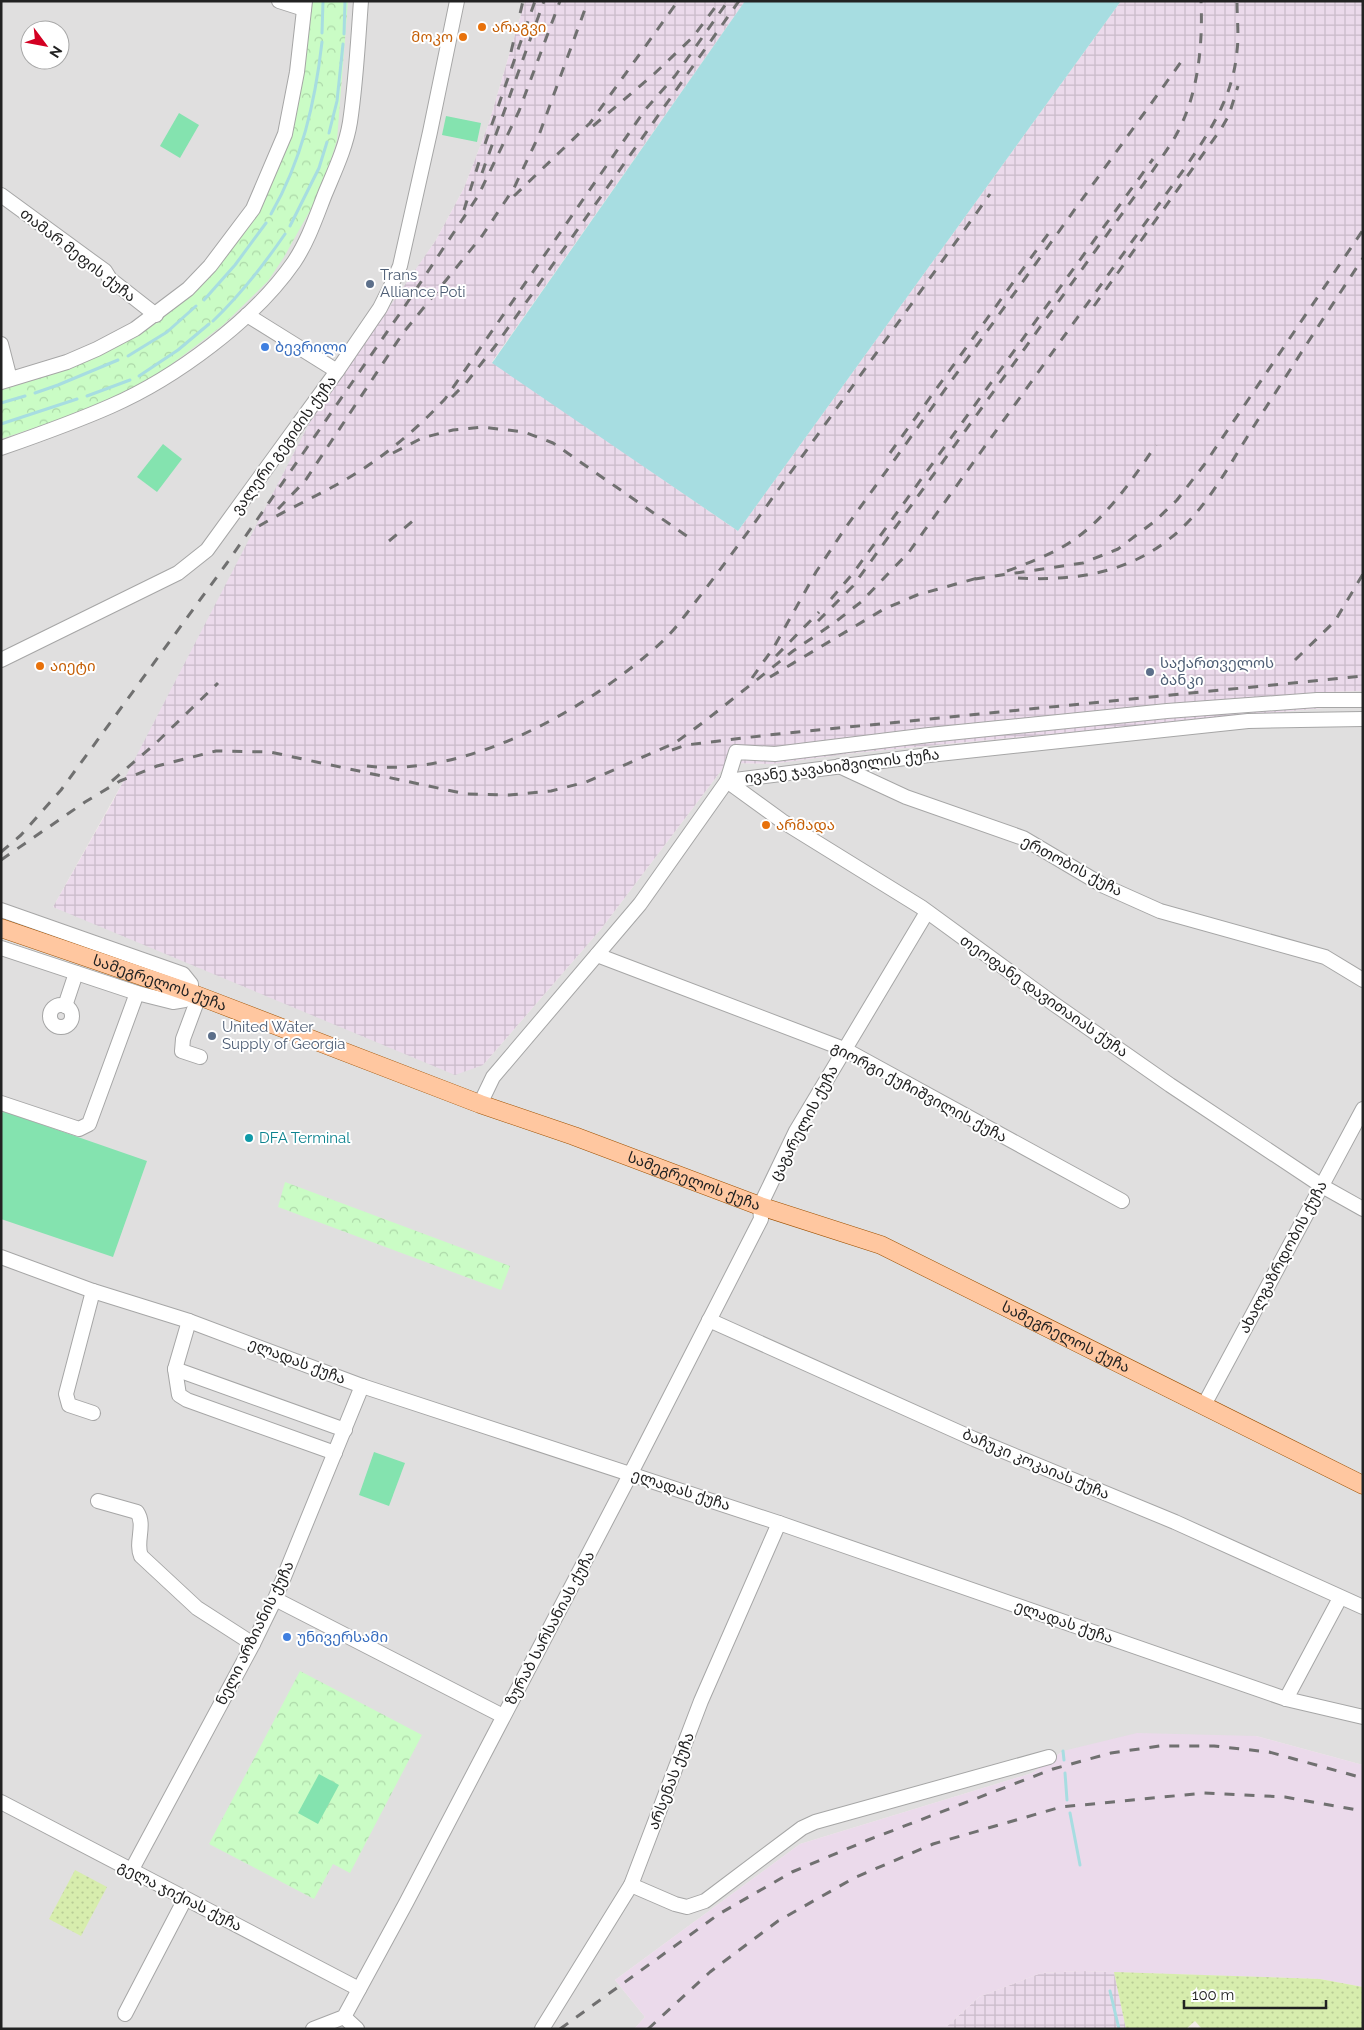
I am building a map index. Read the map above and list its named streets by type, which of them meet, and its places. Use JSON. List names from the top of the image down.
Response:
{
  "streets": {
    "main road": ["სამეგრელოს ქუჩა"],
    "street": [
      "თამარ მეფის ქუჩა",
      "ვალერი გეგიძის ქუჩა",
      "ივანე ჯავახიშვილის ქუჩა",
      "ერთობის ქუჩა",
      "თეოფანე დავითაიას ქუჩა",
      "გიორგი ქუჩიშვილის ქუჩა",
      "ცაგარელის ქუჩა",
      "ახალგაზრდობის ქუჩა",
      "ელადას ქუჩა",
      "ბაჩუკი კოკაიას ქუჩა",
      "ზურაბ სარსანიას ქუჩა",
      "ნელი არზიანის ქუჩა",
      "არსენას ქუჩა",
      "გელა ჯიქიას ქუჩა"
    ]
  },
  "crossings": [
    ["ივანე ჯავახიშვილის ქუჩა", "ერთობის ქუჩა"],
    ["ივანე ჯავახიშვილის ქუჩა", "სამეგრელოს ქუჩა"],
    ["ივანე ჯავახიშვილის ქუჩა", "თეოფანე დავითაიას ქუჩა"],
    ["ივანე ჯავახიშვილის ქუჩა", "გიორგი ქუჩიშვილის ქუჩა"],
    ["სამეგრელოს ქუჩა", "ცაგარელის ქუჩა"],
    ["სამეგრელოს ქუჩა", "ახალგაზრდობის ქუჩა"],
    ["სამეგრელოს ქუჩა", "ზურაბ სარსანიას ქუჩა"],
    ["თეოფანე დავითაიას ქუჩა", "ცაგარელის ქუჩა"],
    ["თეოფანე დავითაიას ქუჩა", "ახალგაზრდობის ქუჩა"],
    ["გიორგი ქუჩიშვილის ქუჩა", "ცაგარელის ქუჩა"],
    ["ცაგარელის ქუჩა", "ზურაბ სარსანიას ქუჩა"],
    ["ელადას ქუჩა", "ზურაბ სარსანიას ქუჩა"],
    ["ელადას ქუჩა", "ნელი არზიანის ქუჩა"],
    ["ელადას ქუჩა", "არსენას ქუჩა"],
    ["ბაჩუკი კოკაიას ქუჩა", "ზურაბ სარსანიას ქუჩა"],
    ["ზურაბ სარსანიას ქუჩა", "გელა ჯიქიას ქუჩა"],
    ["ნელი არზიანის ქუჩა", "გელა ჯიქიას ქუჩა"]
  ],
  "places": [
    "არაგვი",
    "მოკო",
    "Trans Alliance Poti",
    "ბევრილი",
    "აიეტი",
    "საქართველოს ბანკი",
    "არმადა",
    "United Water Supply of Georgia",
    "DFA Terminal",
    "უნივერსამი"
  ],
  "scale_bar": "100 m",
  "north": "bottom right"
}
